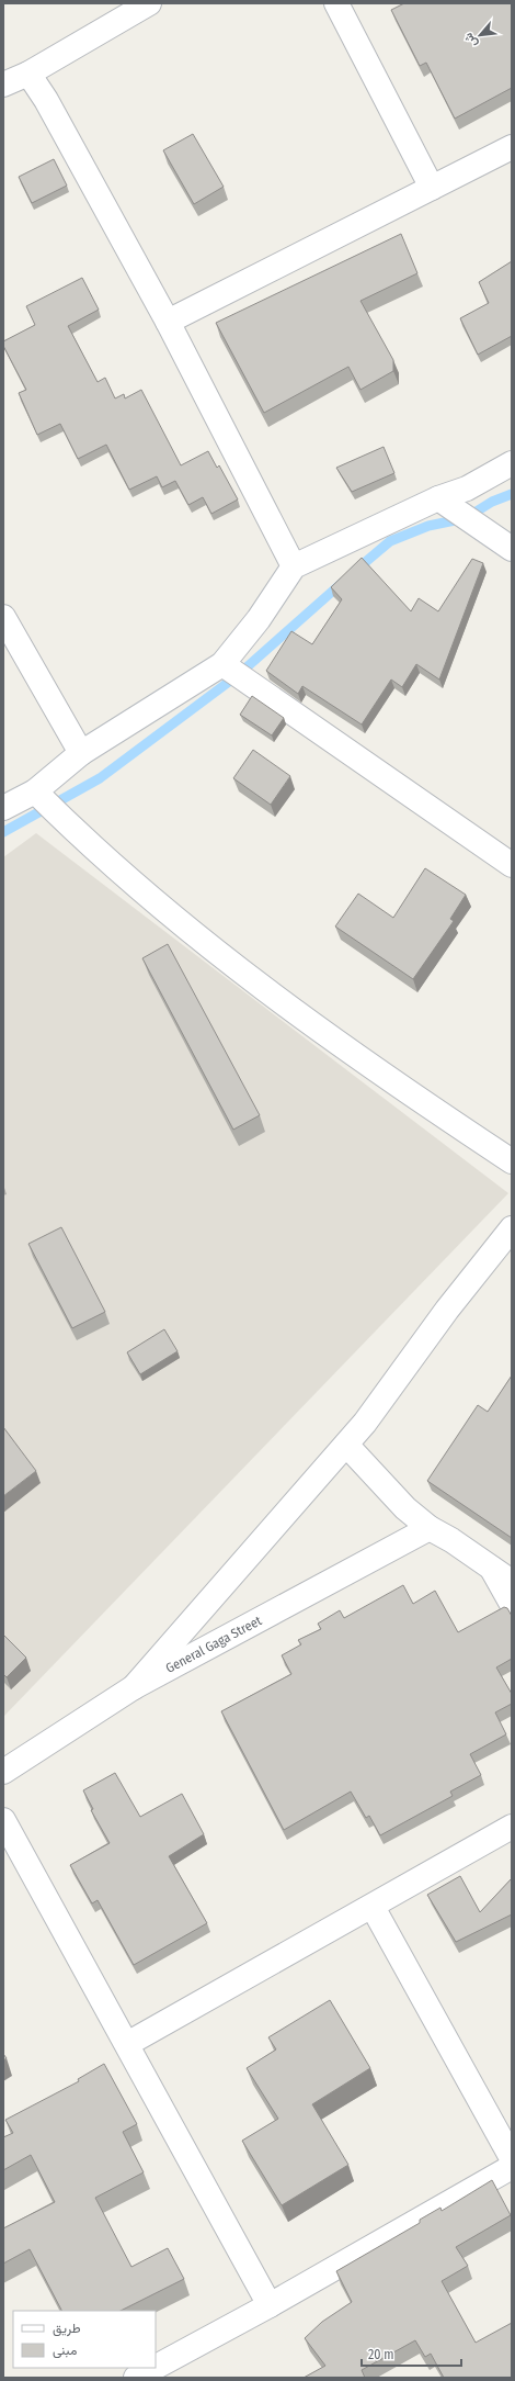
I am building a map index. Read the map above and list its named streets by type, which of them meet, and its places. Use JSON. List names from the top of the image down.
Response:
{
  "streets": {
    "street": ["General Gaga Street"]
  },
  "legend": ["طريق", "مبنى"],
  "scale_bar": "20 m",
  "north": "bottom left"
}
